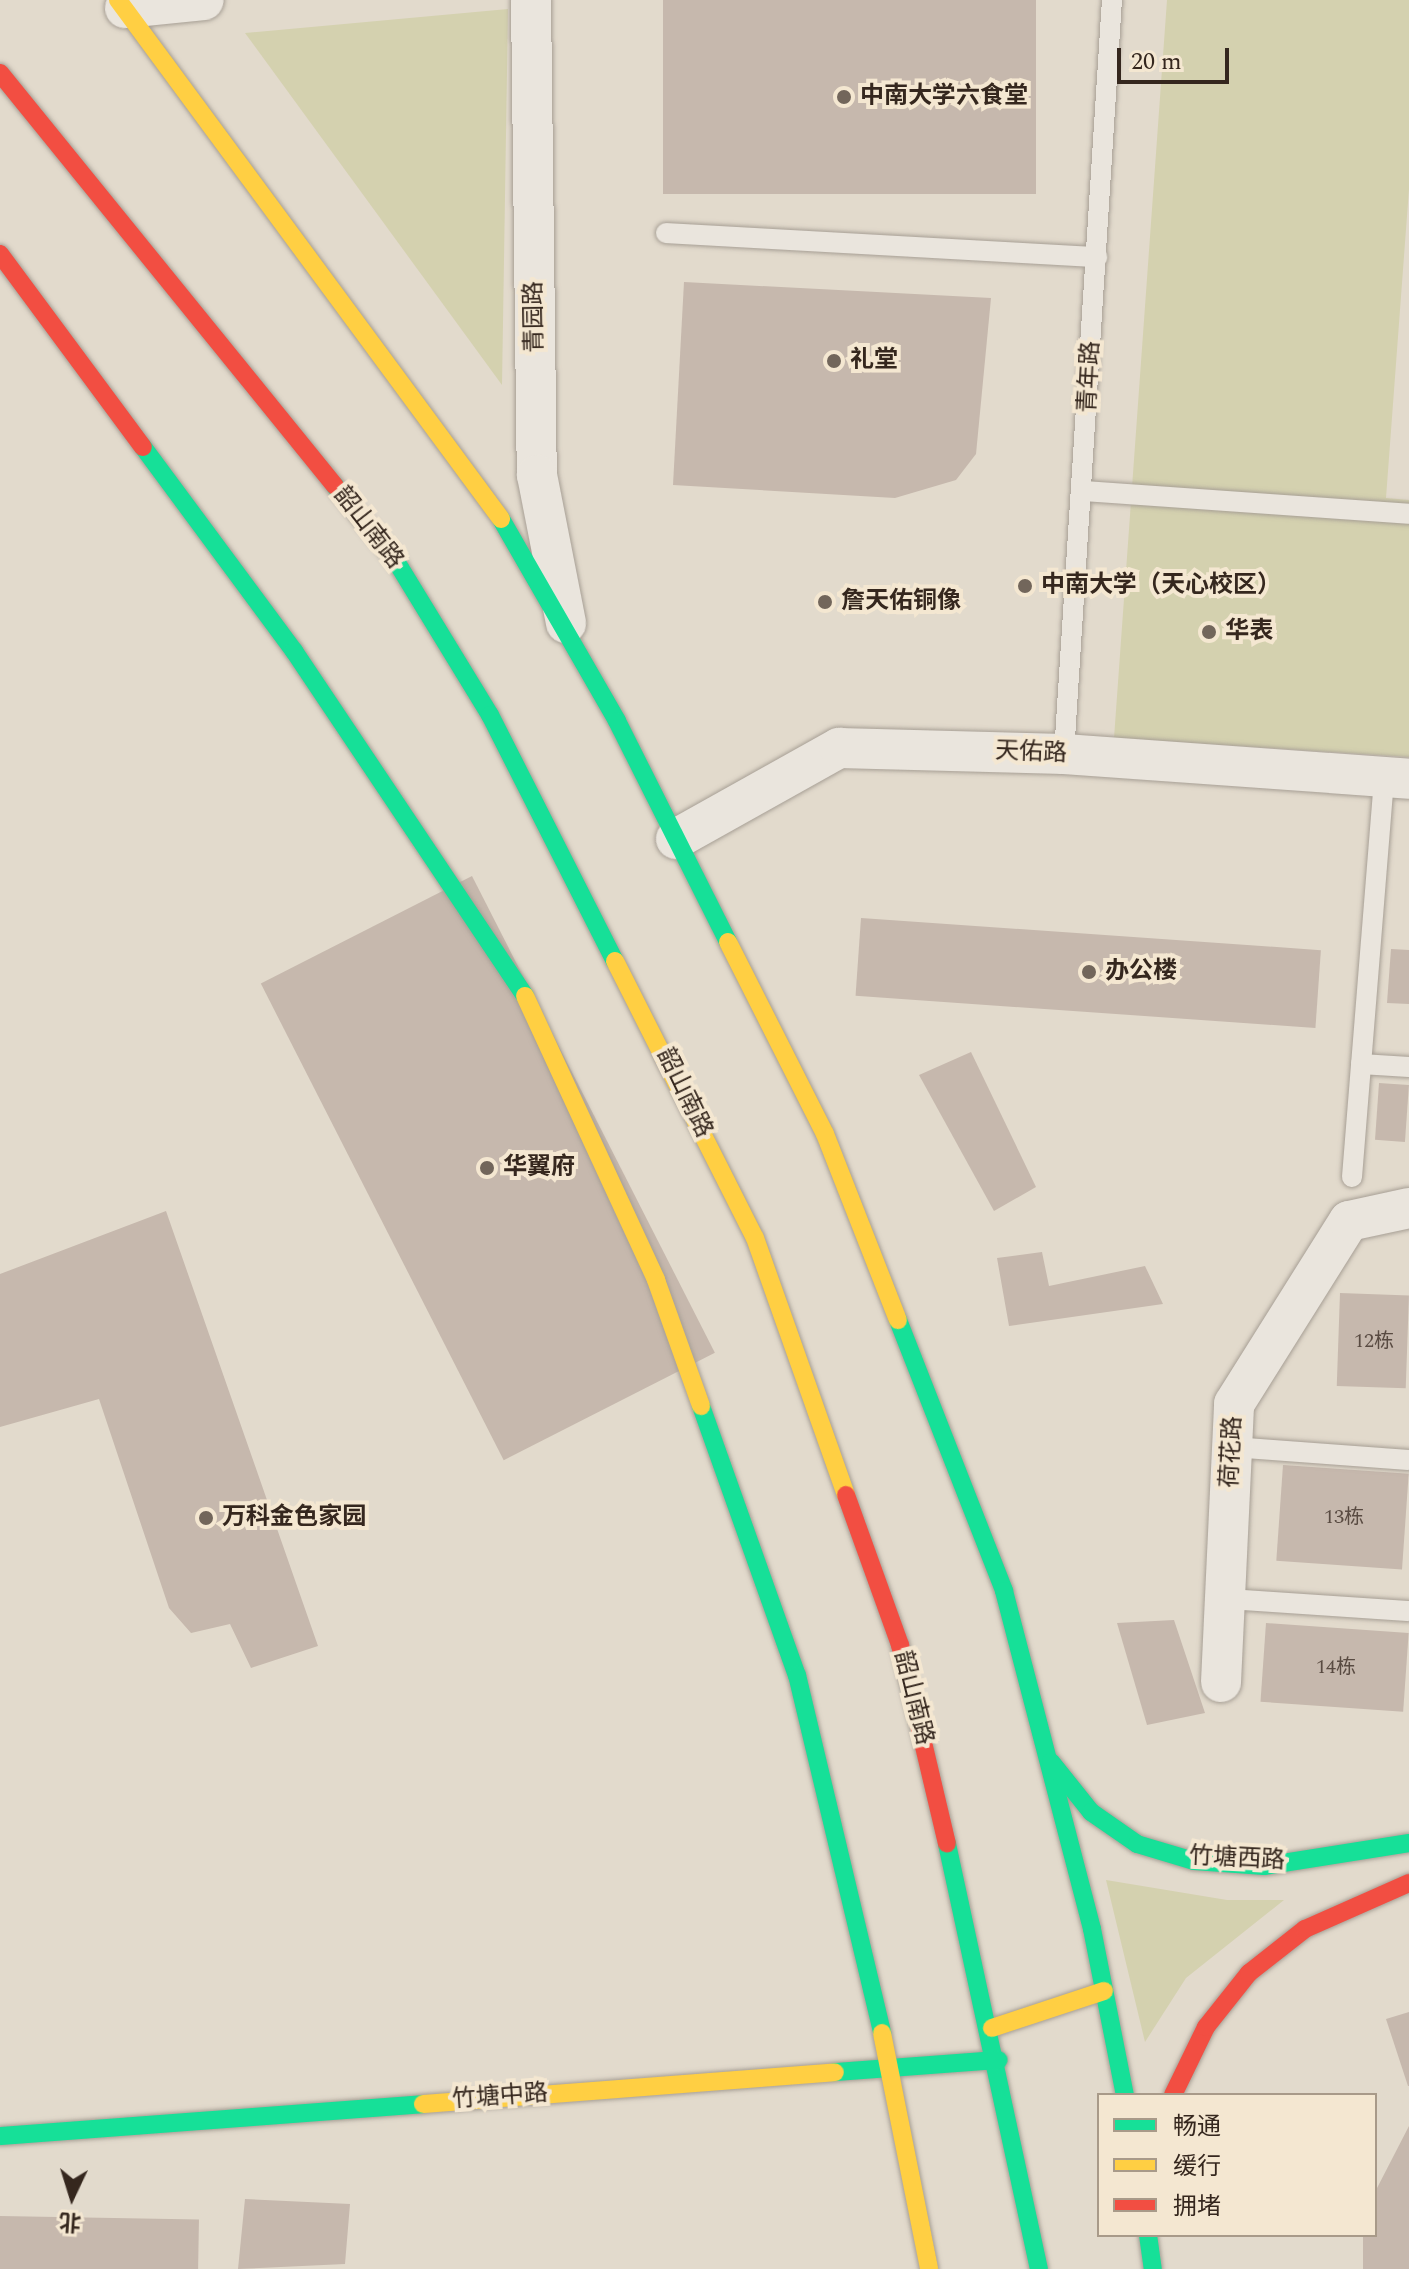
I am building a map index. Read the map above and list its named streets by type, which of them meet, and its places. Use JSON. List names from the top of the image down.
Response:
{
  "streets": {
    "main road": ["韶山南路", "竹塘西路", "竹塘中路"],
    "street": ["青园路", "天佑路", "荷花路"],
    "lane": ["青年路"]
  },
  "crossings": [
    ["青年路", "天佑路"],
    ["韶山南路", "竹塘中路"]
  ],
  "places": [
    "中南大学六食堂",
    "礼堂",
    "中南大学（天心校区）",
    "詹天佑铜像",
    "华表",
    "办公楼",
    "华翼府",
    "万科金色家园"
  ],
  "house_numbers": ["12栋", "13栋", "14栋"],
  "legend": ["畅通", "缓行", "拥堵"],
  "scale_bar": "20 m",
  "north": "bottom"
}
